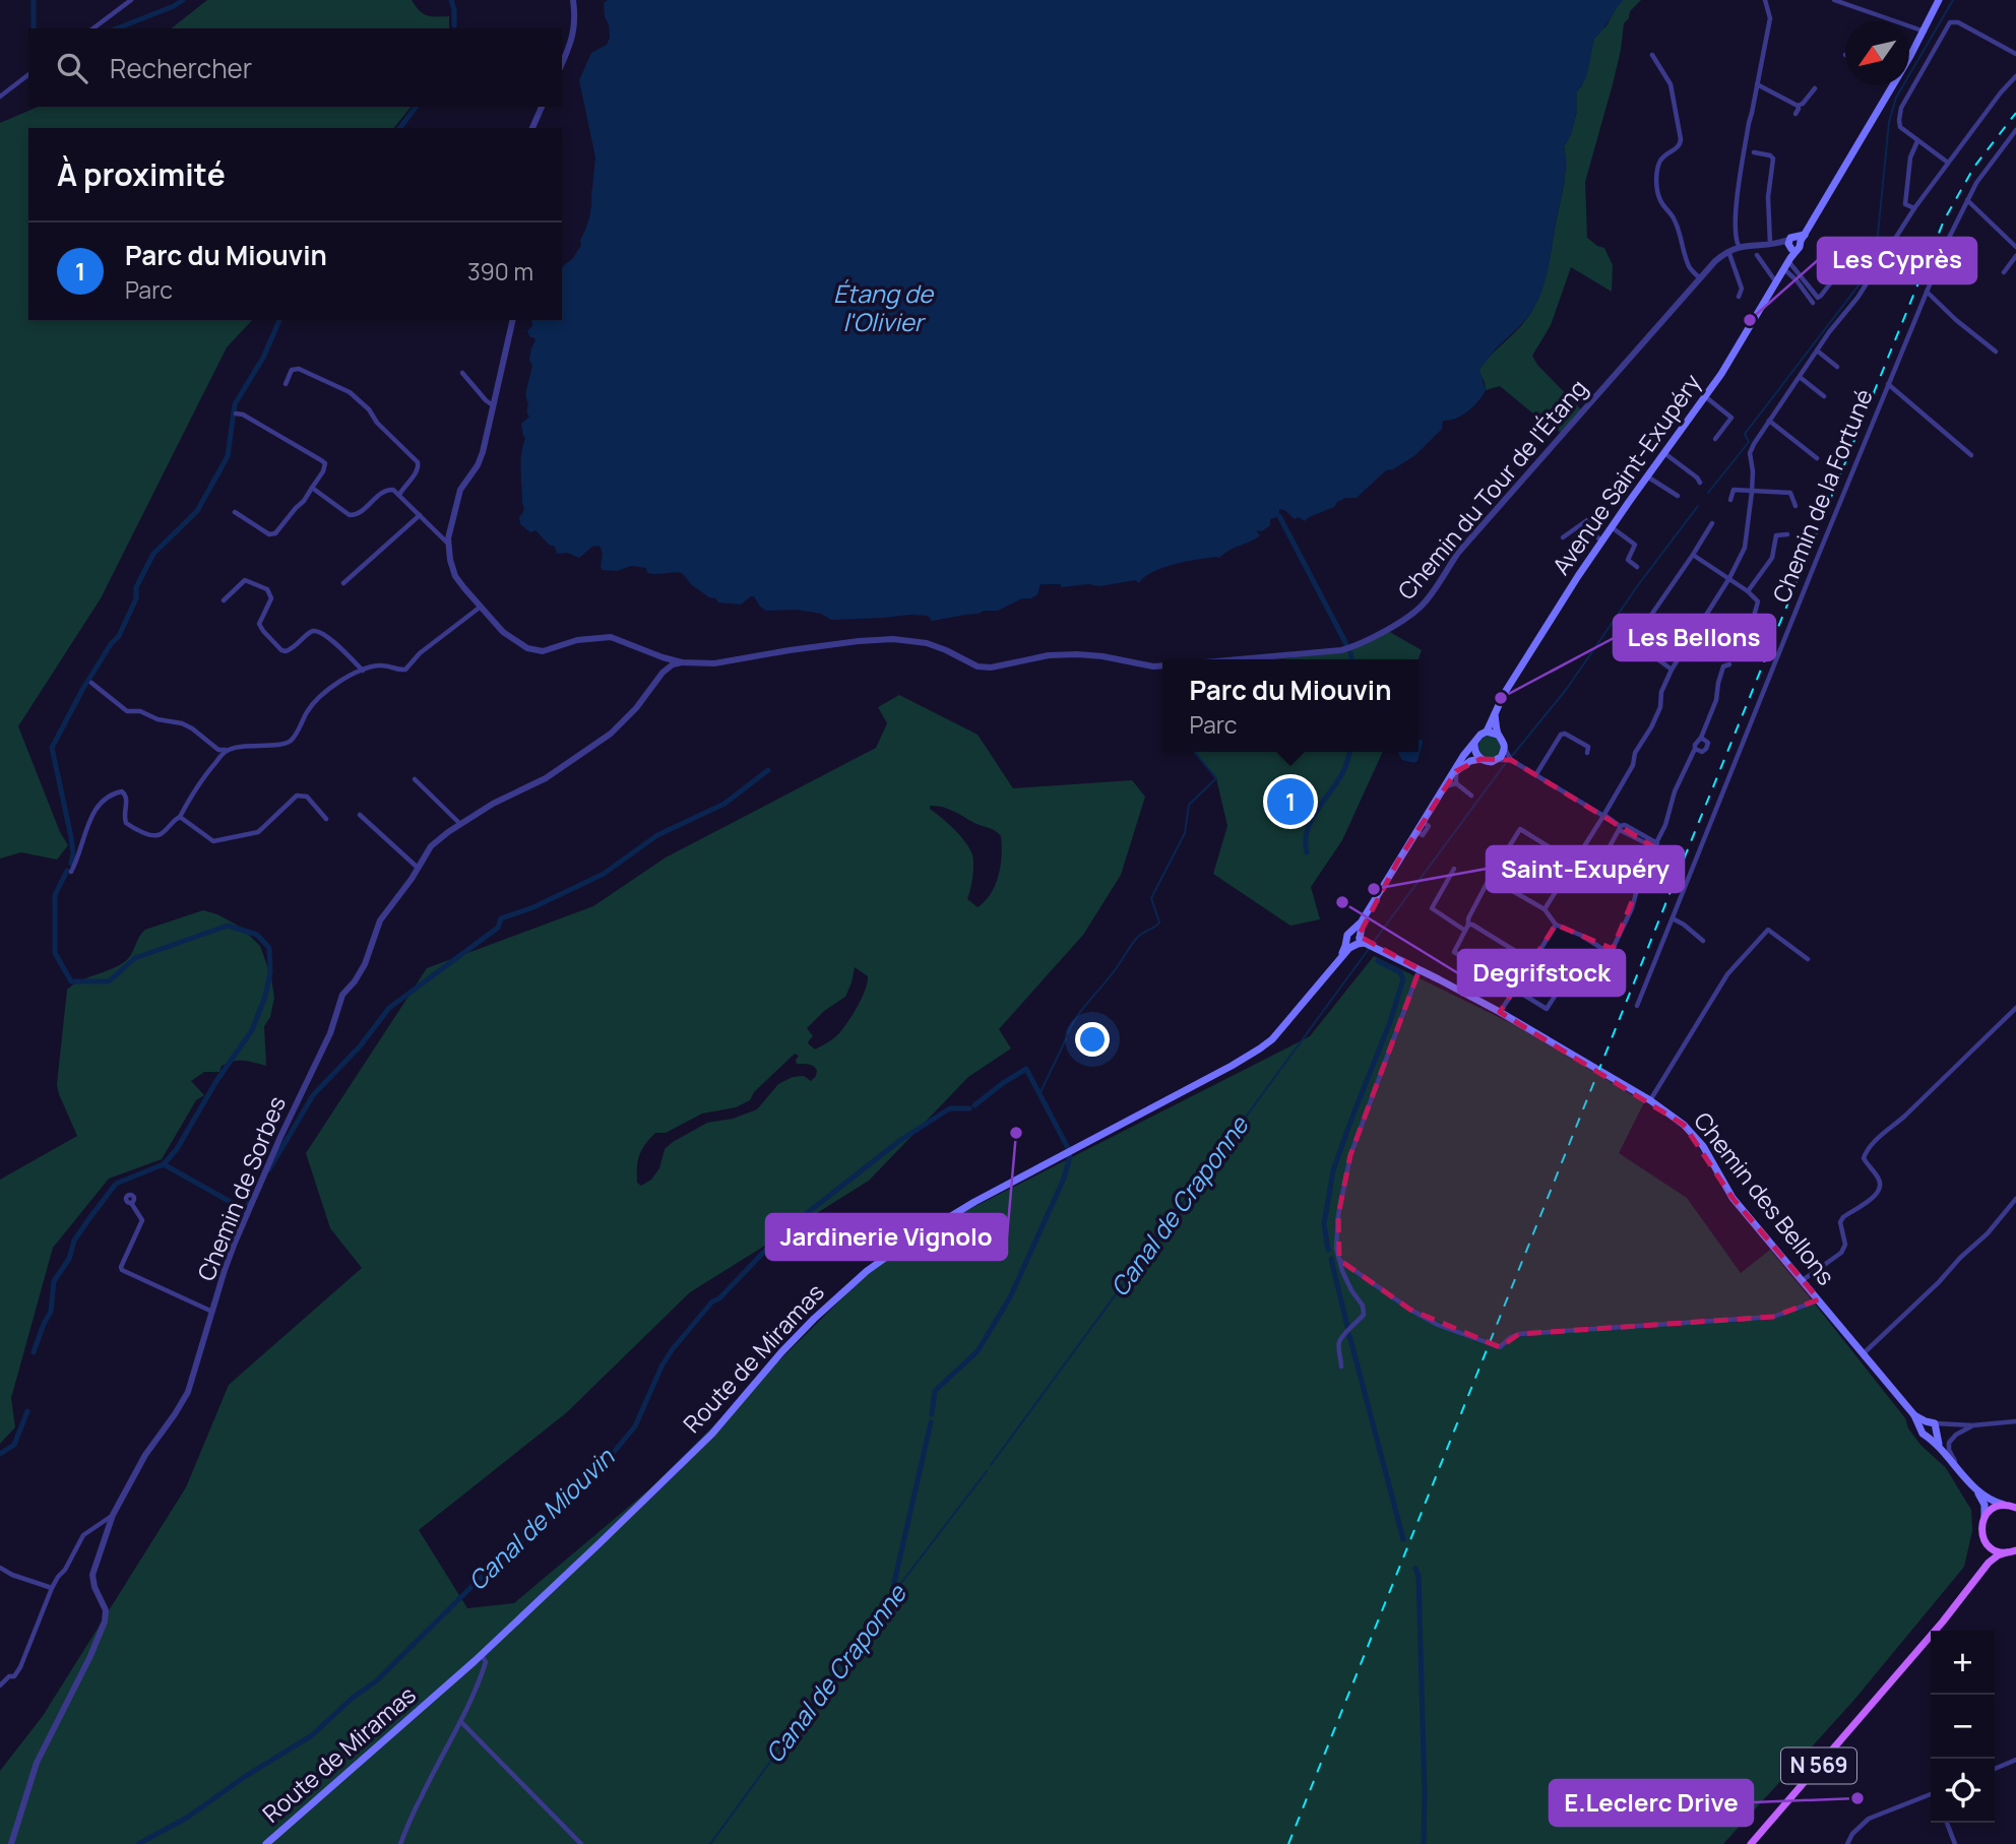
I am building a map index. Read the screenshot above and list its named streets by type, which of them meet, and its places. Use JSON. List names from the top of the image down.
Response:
{
  "streets": {
    "main road": [
      "Avenue Saint-Exupéry",
      "Chemin des Bellons",
      "Route de Miramas",
      "N 569"
    ],
    "street": ["Chemin du Tour de l'Étang", "Chemin de la Fortuné", "Chemin de Sorbes"]
  },
  "crossings": [
    ["Avenue Saint-Exupéry", "Chemin du Tour de l'Étang"],
    ["Chemin des Bellons", "Route de Miramas"]
  ],
  "water": ["Étang de l'Olivier", "Canal de Craponne", "Canal de Miouvin"],
  "places": [
    "Les Cyprès",
    "Les Bellons",
    "Saint-Exupéry",
    "Degrifstock",
    "Jardinerie Vignolo",
    "E.Leclerc Drive"
  ],
  "north": "bottom left",
  "page": {
    "search": "Rechercher",
    "heading": "À proximité",
    "list": [
      {
        "mark": "1",
        "name": "Parc du Miouvin",
        "note": "Parc",
        "value": "390 m"
      }
    ],
    "popup": ["Parc du Miouvin", "Parc"],
    "pins": "1",
    "map_buttons": ["+", "−"]
  }
}
